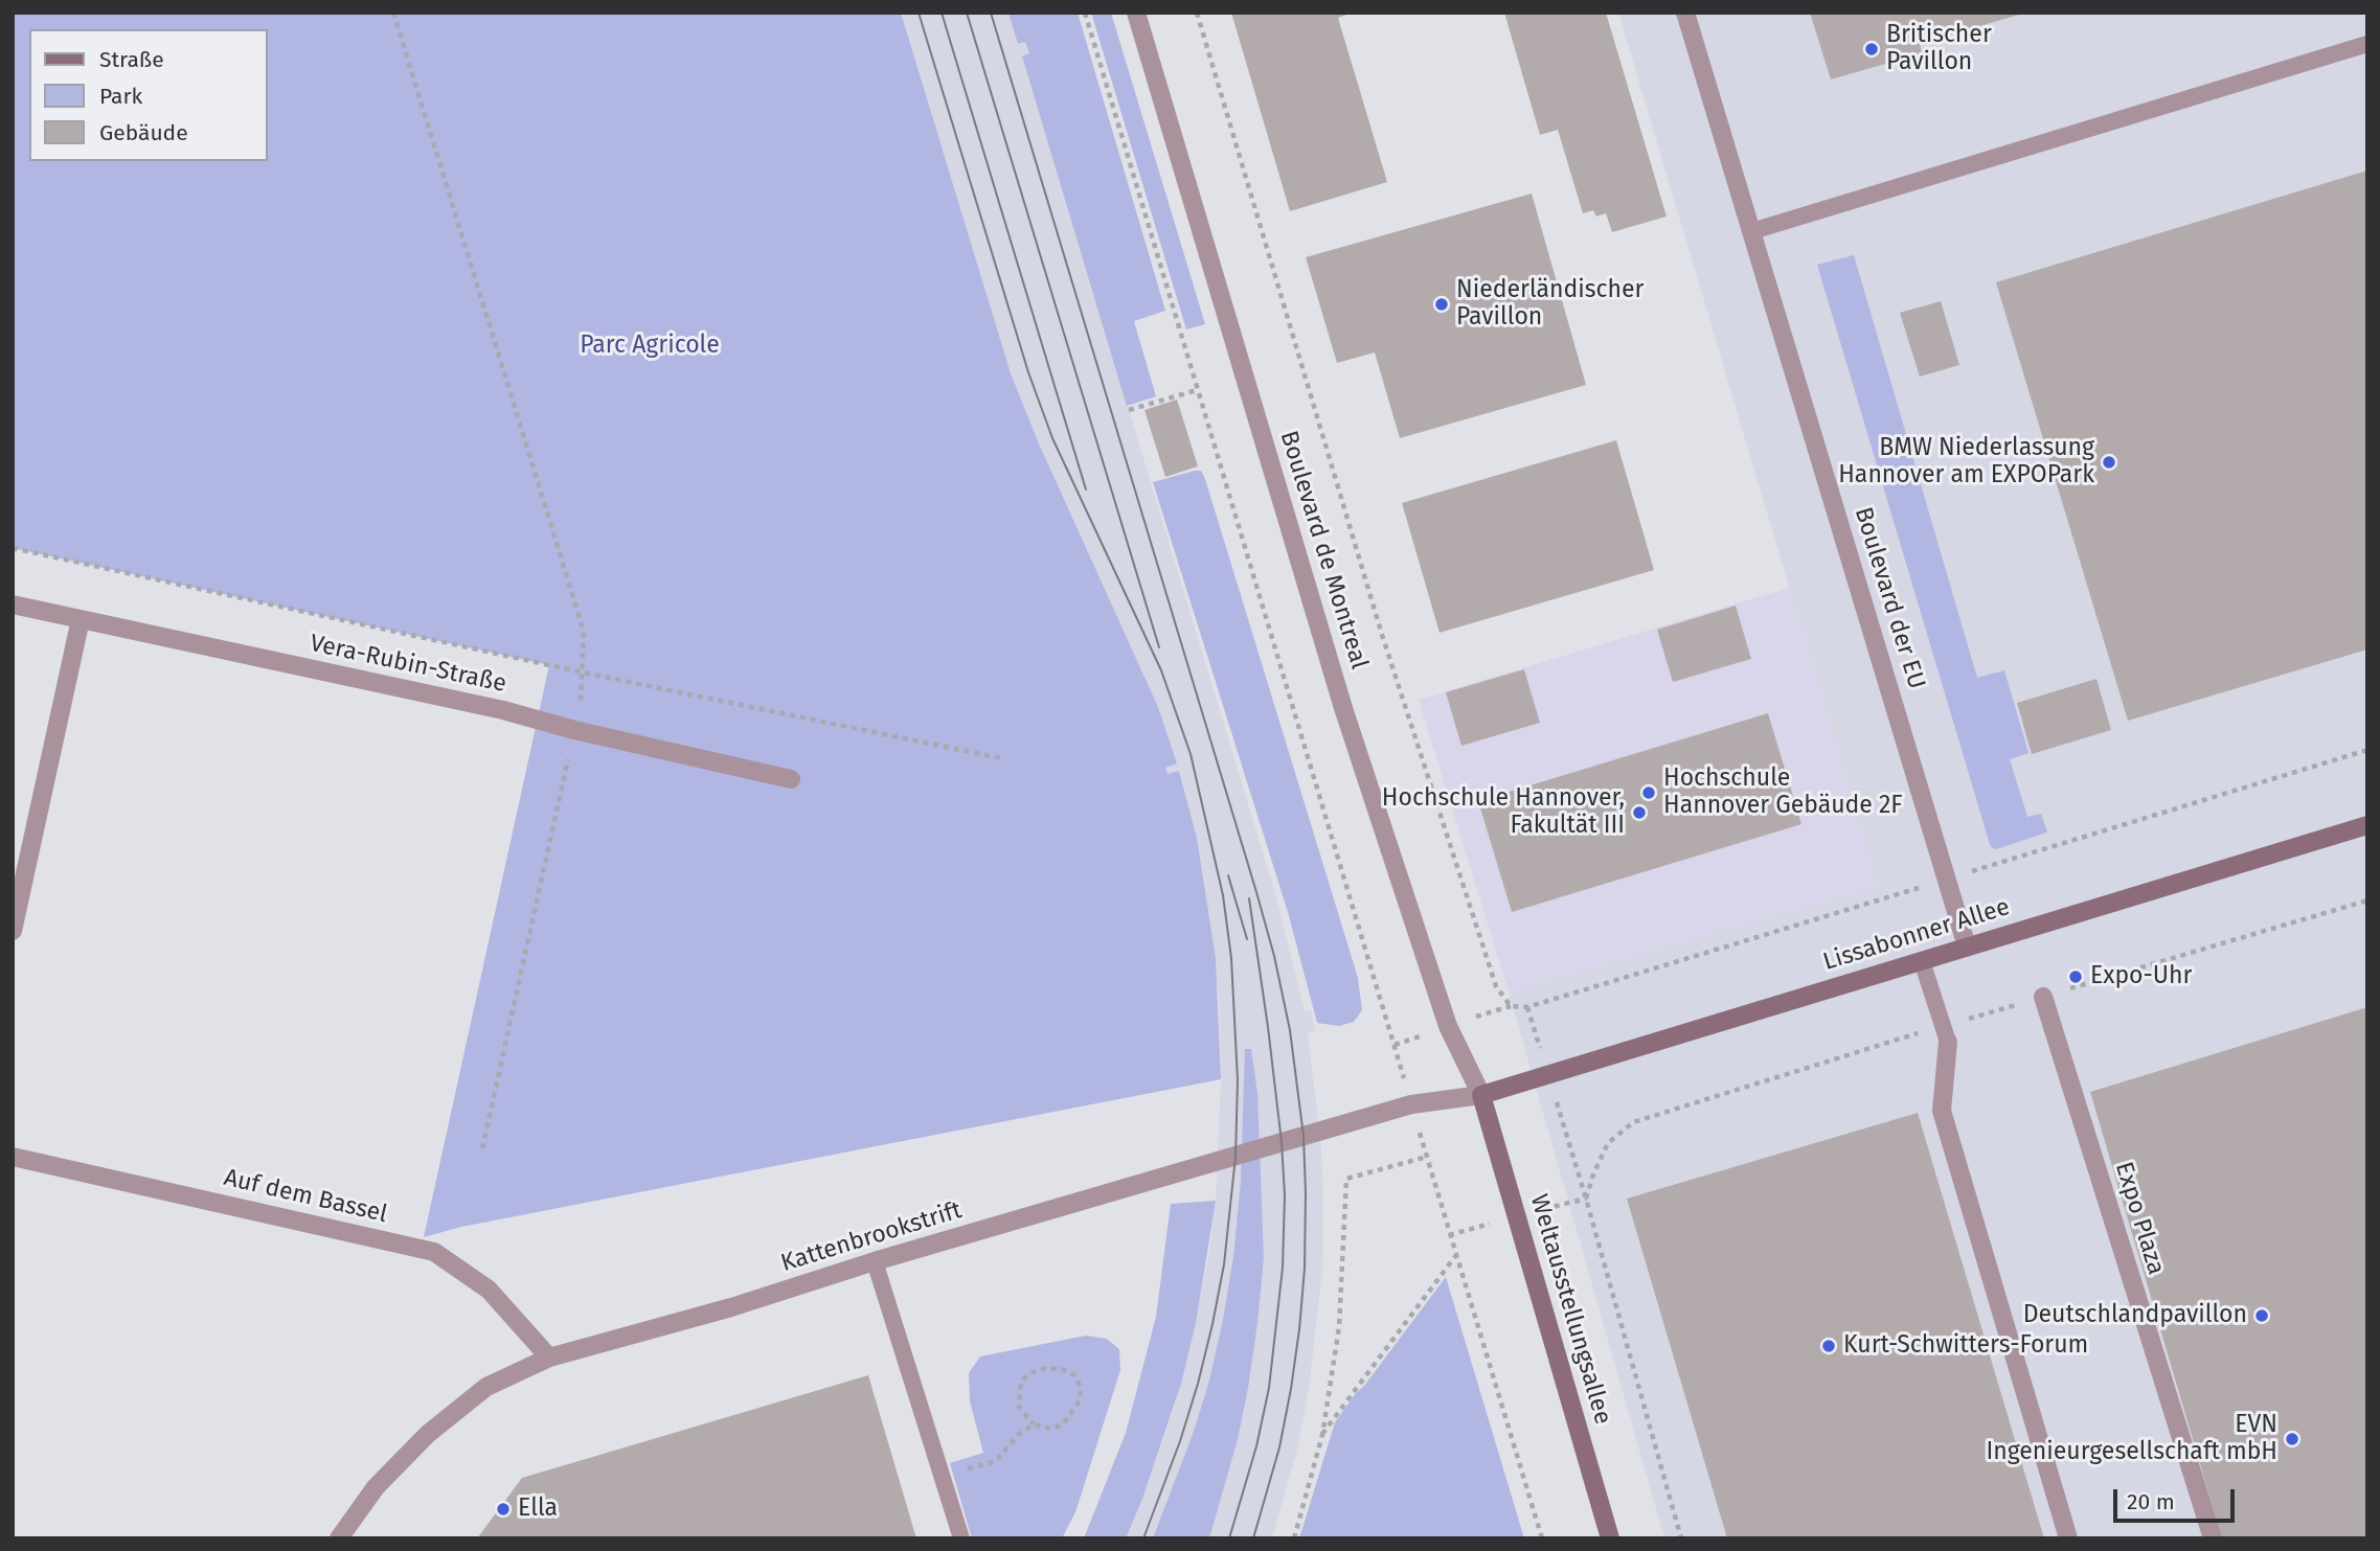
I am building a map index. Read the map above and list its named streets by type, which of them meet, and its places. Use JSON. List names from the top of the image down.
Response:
{
  "streets": {
    "main road": ["Lissabonner Allee", "Weltausstellungsallee"],
    "street": [
      "Boulevard de Montreal",
      "Boulevard der EU",
      "Vera-Rubin-Straße",
      "Auf dem Bassel",
      "Expo Plaza",
      "Kattenbrookstrift"
    ]
  },
  "crossings": [
    ["Boulevard de Montreal", "Lissabonner Allee"],
    ["Boulevard de Montreal", "Kattenbrookstrift"],
    ["Boulevard de Montreal", "Weltausstellungsallee"],
    ["Boulevard der EU", "Lissabonner Allee"],
    ["Lissabonner Allee", "Kattenbrookstrift"],
    ["Lissabonner Allee", "Weltausstellungsallee"],
    ["Auf dem Bassel", "Kattenbrookstrift"],
    ["Kattenbrookstrift", "Weltausstellungsallee"]
  ],
  "parks": ["Parc Agricole"],
  "places": [
    "Britischer Pavillon",
    "Niederländischer Pavillon",
    "BMW Niederlassung Hannover am EXPOPark",
    "Hochschule Hannover Gebäude 2F",
    "Hochschule Hannover, Fakultät III",
    "Expo-Uhr",
    "Deutschlandpavillon",
    "Kurt-Schwitters-Forum",
    "EVN Ingenieurgesellschaft mbH",
    "Ella"
  ],
  "legend": ["Straße", "Park", "Gebäude"],
  "scale_bar": "20 m"
}
